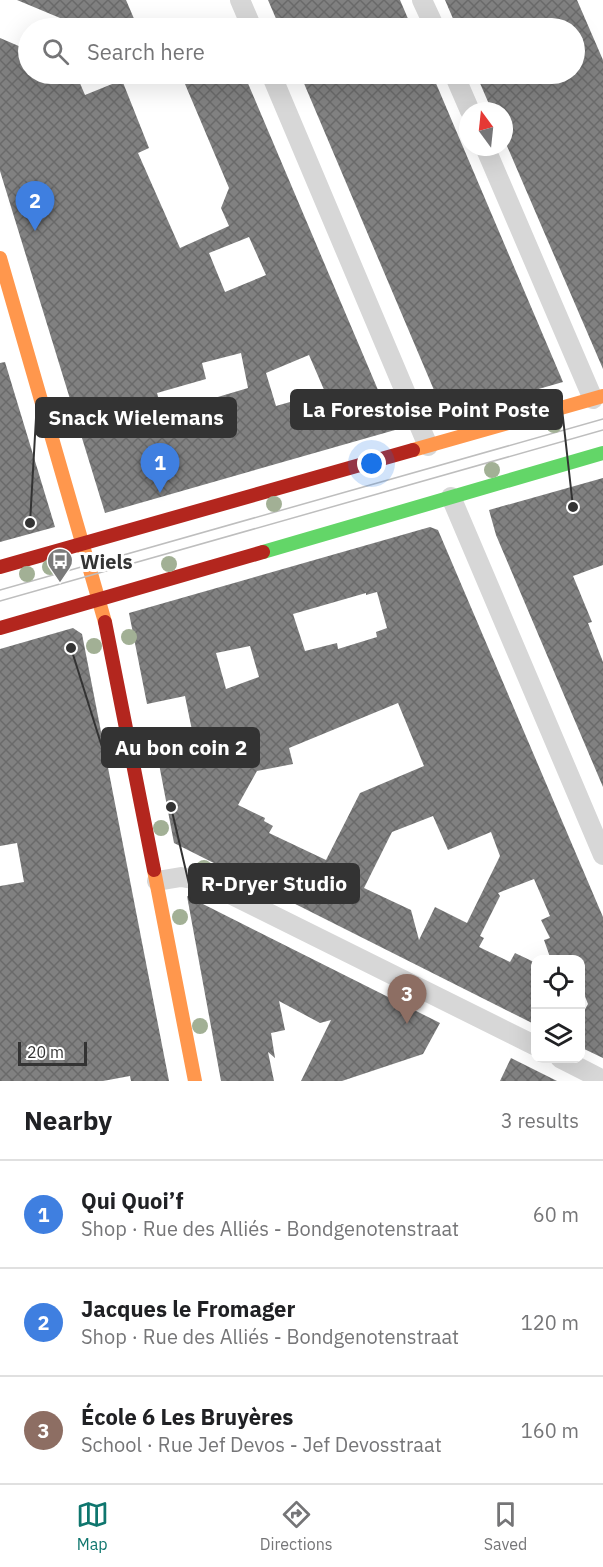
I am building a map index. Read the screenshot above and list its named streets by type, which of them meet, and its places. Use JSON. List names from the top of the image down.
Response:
{
  "places": {
    "other": [
      "La Forestoise Point Poste",
      "Snack Wielemans",
      "Au bon coin 2",
      "R-Dryer Studio"
    ],
    "bus stop": ["Wiels"]
  },
  "scale_bar": "20 m",
  "north": "top",
  "page": {
    "search": "Search here",
    "pins": ["2", "1", "3"],
    "scale": "20 m",
    "heading": ["Nearby", "3 results"],
    "list": [
      {
        "mark": "1",
        "name": "Qui Quoi’f",
        "note": "Shop · Rue des Alliés - Bondgenotenstraat",
        "value": "60 m"
      },
      {
        "mark": "2",
        "name": "Jacques le Fromager",
        "note": "Shop · Rue des Alliés - Bondgenotenstraat",
        "value": "120 m"
      },
      {
        "mark": "3",
        "name": "École 6 Les Bruyères",
        "note": "School · Rue Jef Devos - Jef Devosstraat",
        "value": "160 m"
      }
    ],
    "nav": ["Map", "Directions", "Saved"]
  }
}
